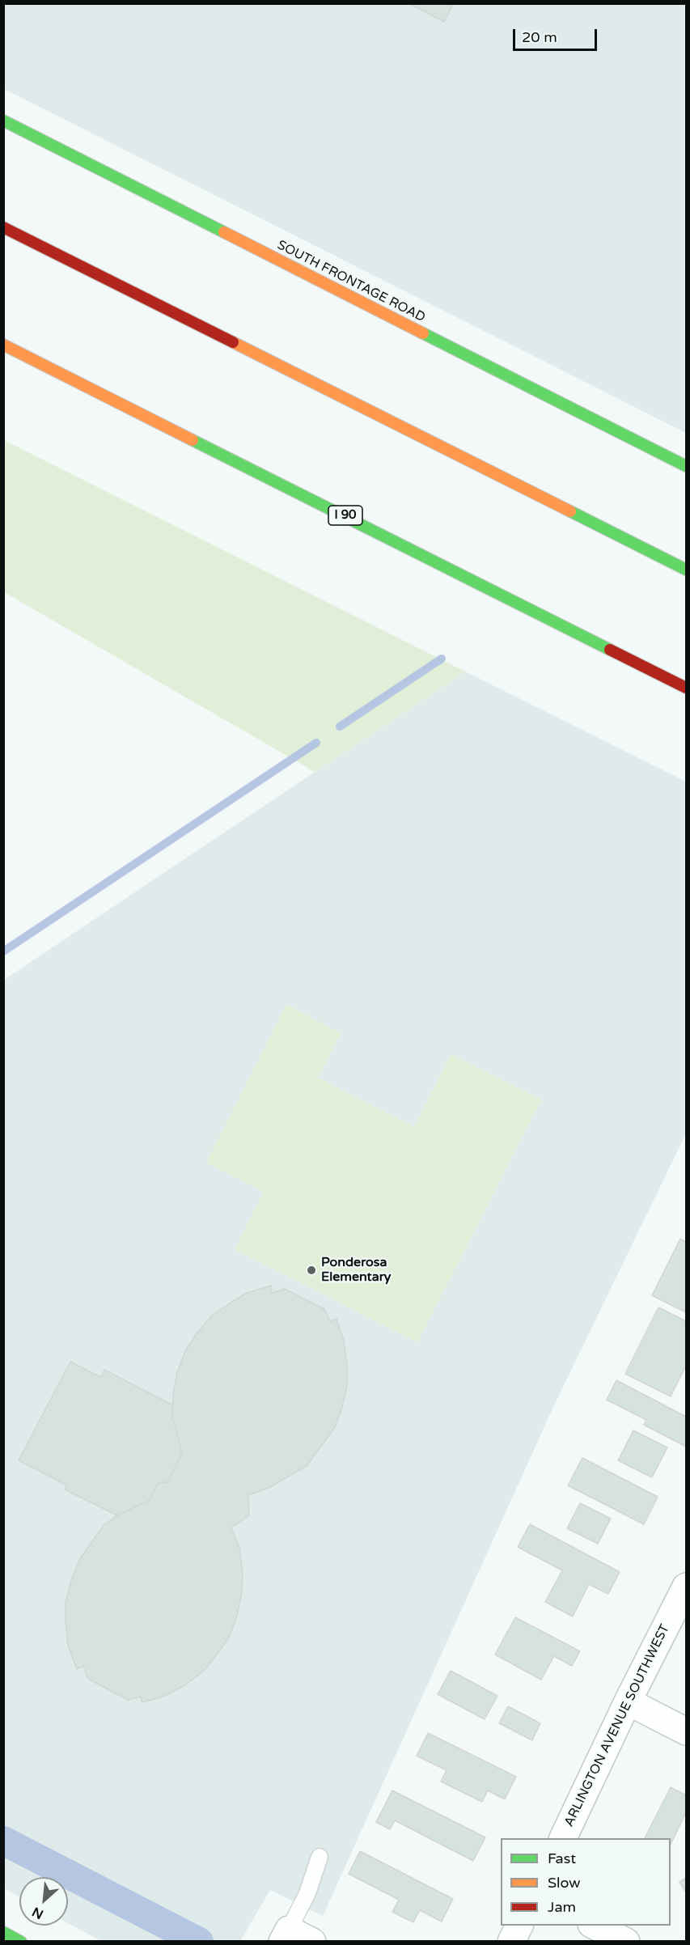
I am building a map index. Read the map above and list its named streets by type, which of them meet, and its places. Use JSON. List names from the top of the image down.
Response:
{
  "streets": {
    "main road": ["SOUTH FRONTAGE ROAD", "I 90"],
    "street": ["ARLINGTON AVENUE SOUTHWEST"]
  },
  "places": ["Ponderosa Elementary"],
  "legend": ["Fast", "Slow", "Jam"],
  "scale_bar": "20 m",
  "north": "bottom left"
}
